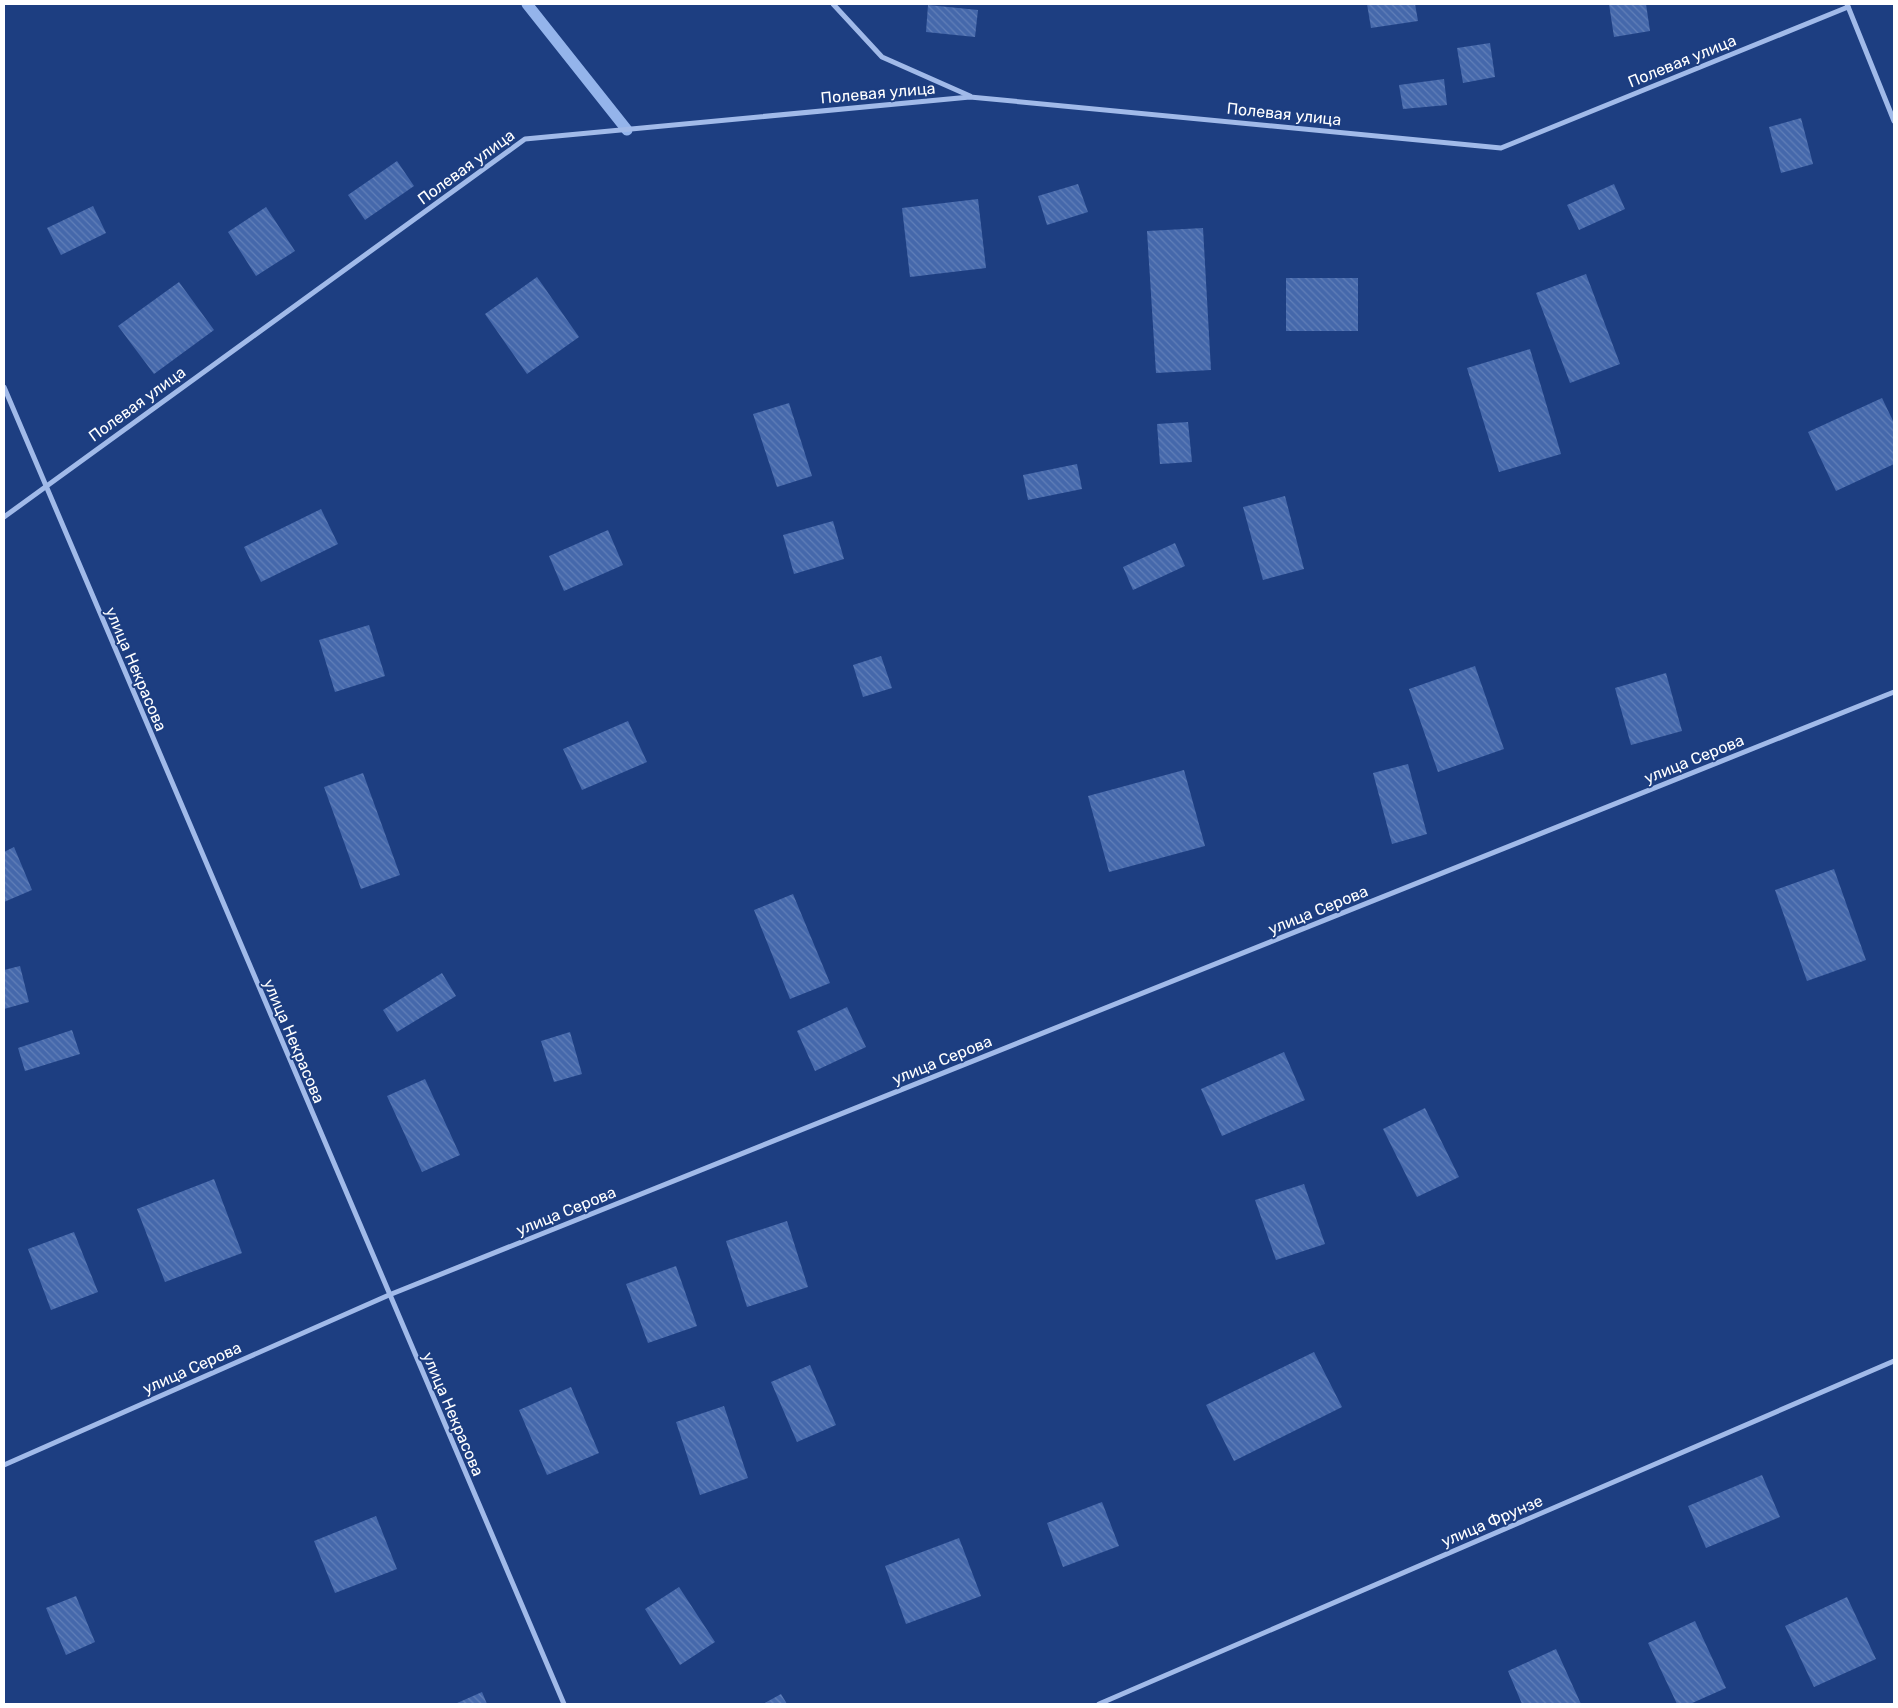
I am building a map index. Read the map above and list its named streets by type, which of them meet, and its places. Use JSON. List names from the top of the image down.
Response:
{
  "streets": {
    "street": [
      "Полевая улица",
      "улица Некрасова",
      "улица Серова",
      "улица Фрунзе"
    ]
  },
  "crossings": [
    ["Полевая улица", "улица Некрасова"],
    ["улица Некрасова", "улица Серова"]
  ]
}
